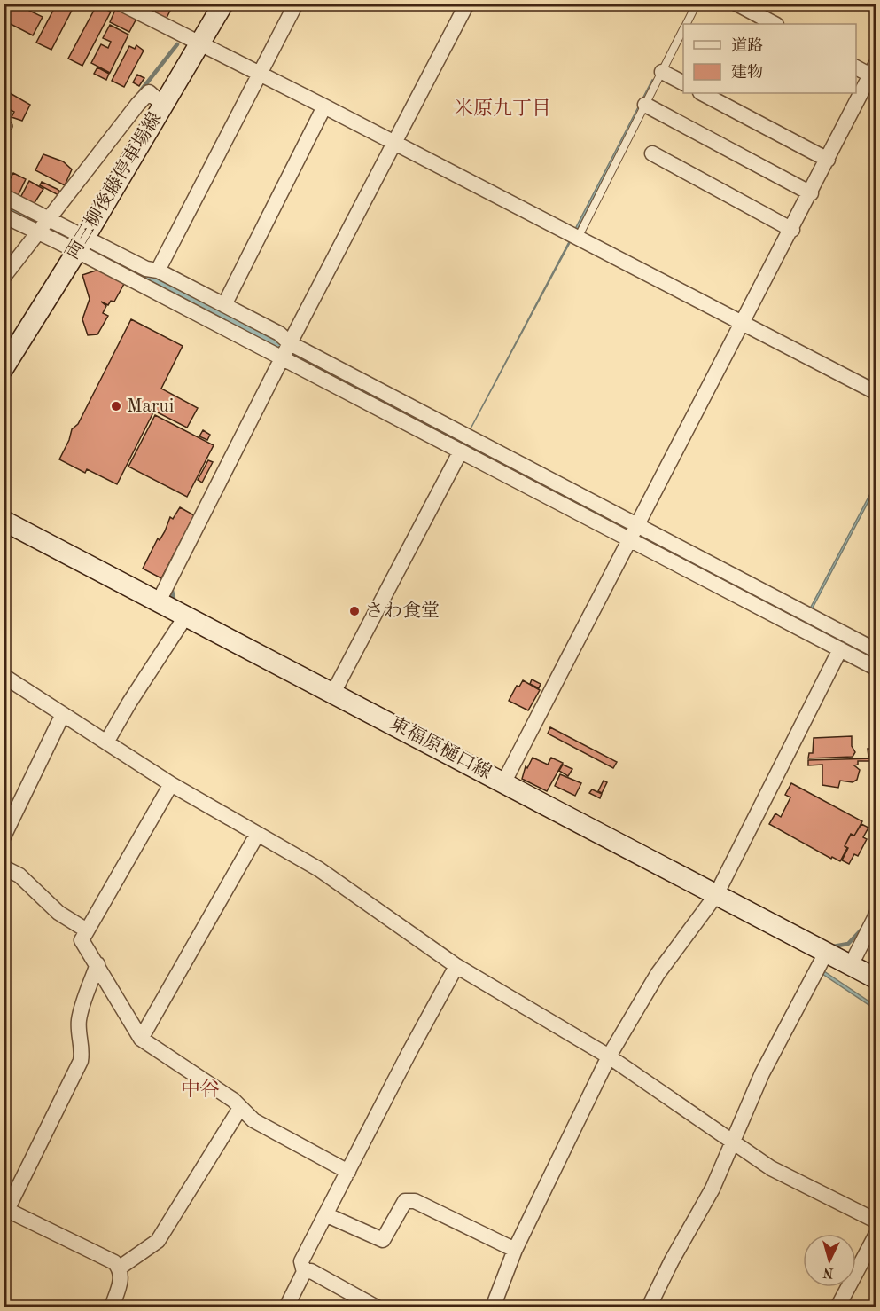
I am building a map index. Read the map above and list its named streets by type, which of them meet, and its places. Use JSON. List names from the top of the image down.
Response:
{
  "streets": {
    "main road": ["両三柳後藤停車場線", "東福原樋口線"]
  },
  "districts": ["米原九丁目", "中谷"],
  "places": ["Marui", "さわ食堂"],
  "legend": ["道路", "建物"],
  "north": "bottom"
}
